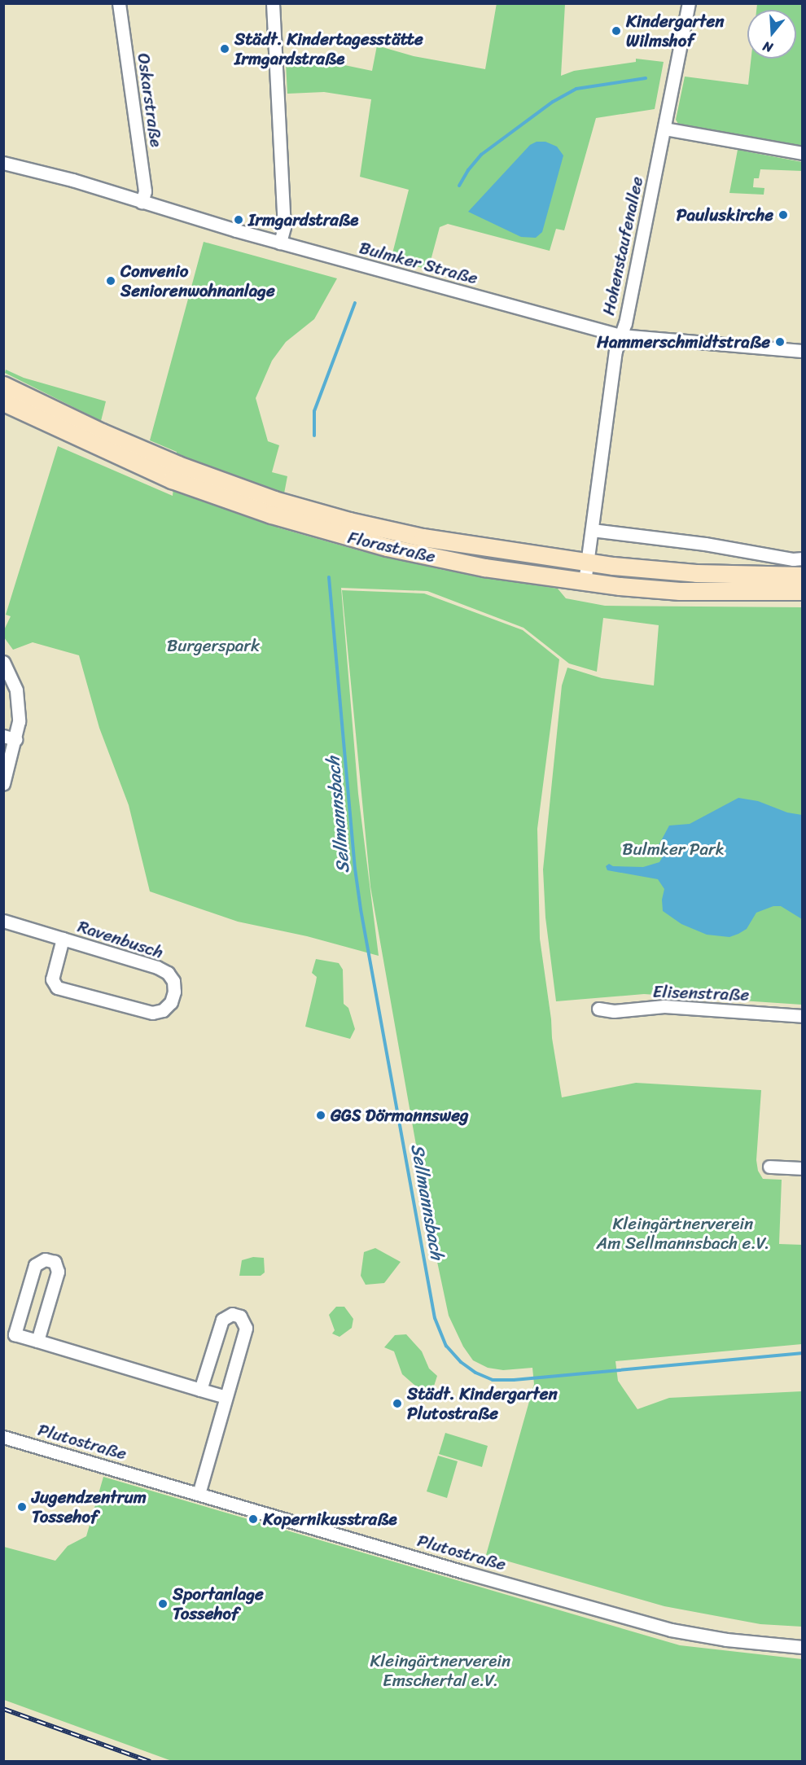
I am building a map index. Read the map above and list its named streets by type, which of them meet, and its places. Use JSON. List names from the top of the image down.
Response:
{
  "streets": {
    "main road": ["Florastraße"],
    "street": [
      "Oskarstraße",
      "Hohenstaufenallee",
      "Bulmker Straße",
      "Ravenbusch",
      "Elisenstraße",
      "Plutostraße"
    ]
  },
  "crossings": [
    ["Oskarstraße", "Bulmker Straße"],
    ["Hohenstaufenallee", "Bulmker Straße"],
    ["Hohenstaufenallee", "Florastraße"]
  ],
  "water": ["Sellmannsbach"],
  "parks": [
    "Burgerspark",
    "Bulmker Park",
    "Kleingärtnerverein Am Sellmannsbach e.V.",
    "Kleingärtnerverein Emschertal e.V."
  ],
  "places": [
    "Kindergarten Wilmshof",
    "Städt. Kindertagesstätte Irmgardstraße",
    "Pauluskirche",
    "Irmgardstraße",
    "Convenio Seniorenwohnanlage",
    "Hammerschmidtstraße",
    "GGS Dörmannsweg",
    "Städt. Kindergarten Plutostraße",
    "Jugendzentrum Tossehof",
    "Kopernikusstraße",
    "Sportanlage Tossehof"
  ],
  "north": "bottom"
}
